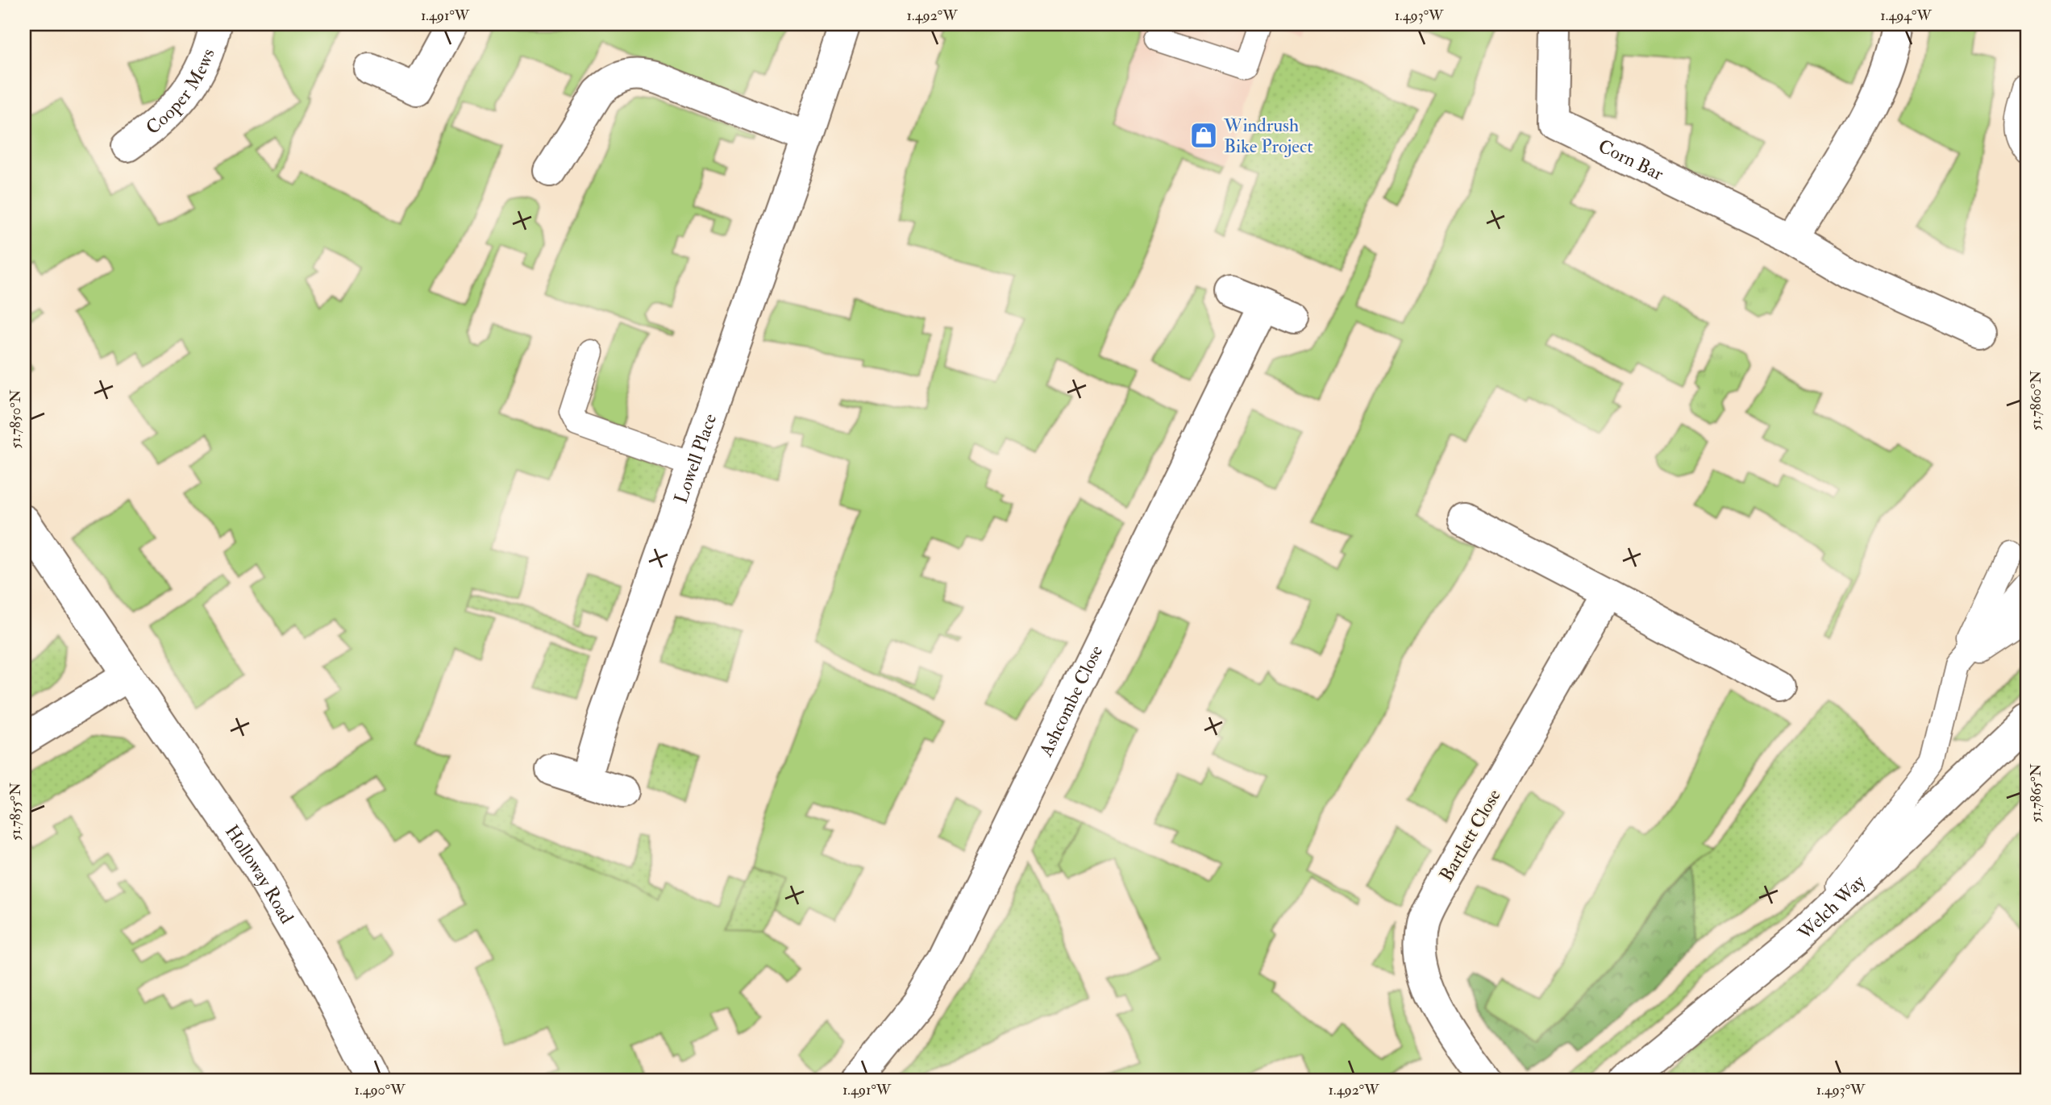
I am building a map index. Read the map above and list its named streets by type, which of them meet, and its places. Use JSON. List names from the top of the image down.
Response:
{
  "streets": {
    "street": [
      "Cooper Mews",
      "Corn Bar",
      "Lowell Place",
      "Ashcombe Close",
      "Bartlett Close",
      "Holloway Road",
      "Welch Way"
    ]
  },
  "places": {
    "shop": ["Windrush Bike Project"]
  },
  "coordinates": [
    "1.491°W",
    "1.492°W",
    "1.493°W",
    "1.494°W",
    "51.7860°N",
    "51.7850°N",
    "51.7865°N",
    "51.7855°N",
    "1.490°W"
  ]
}
